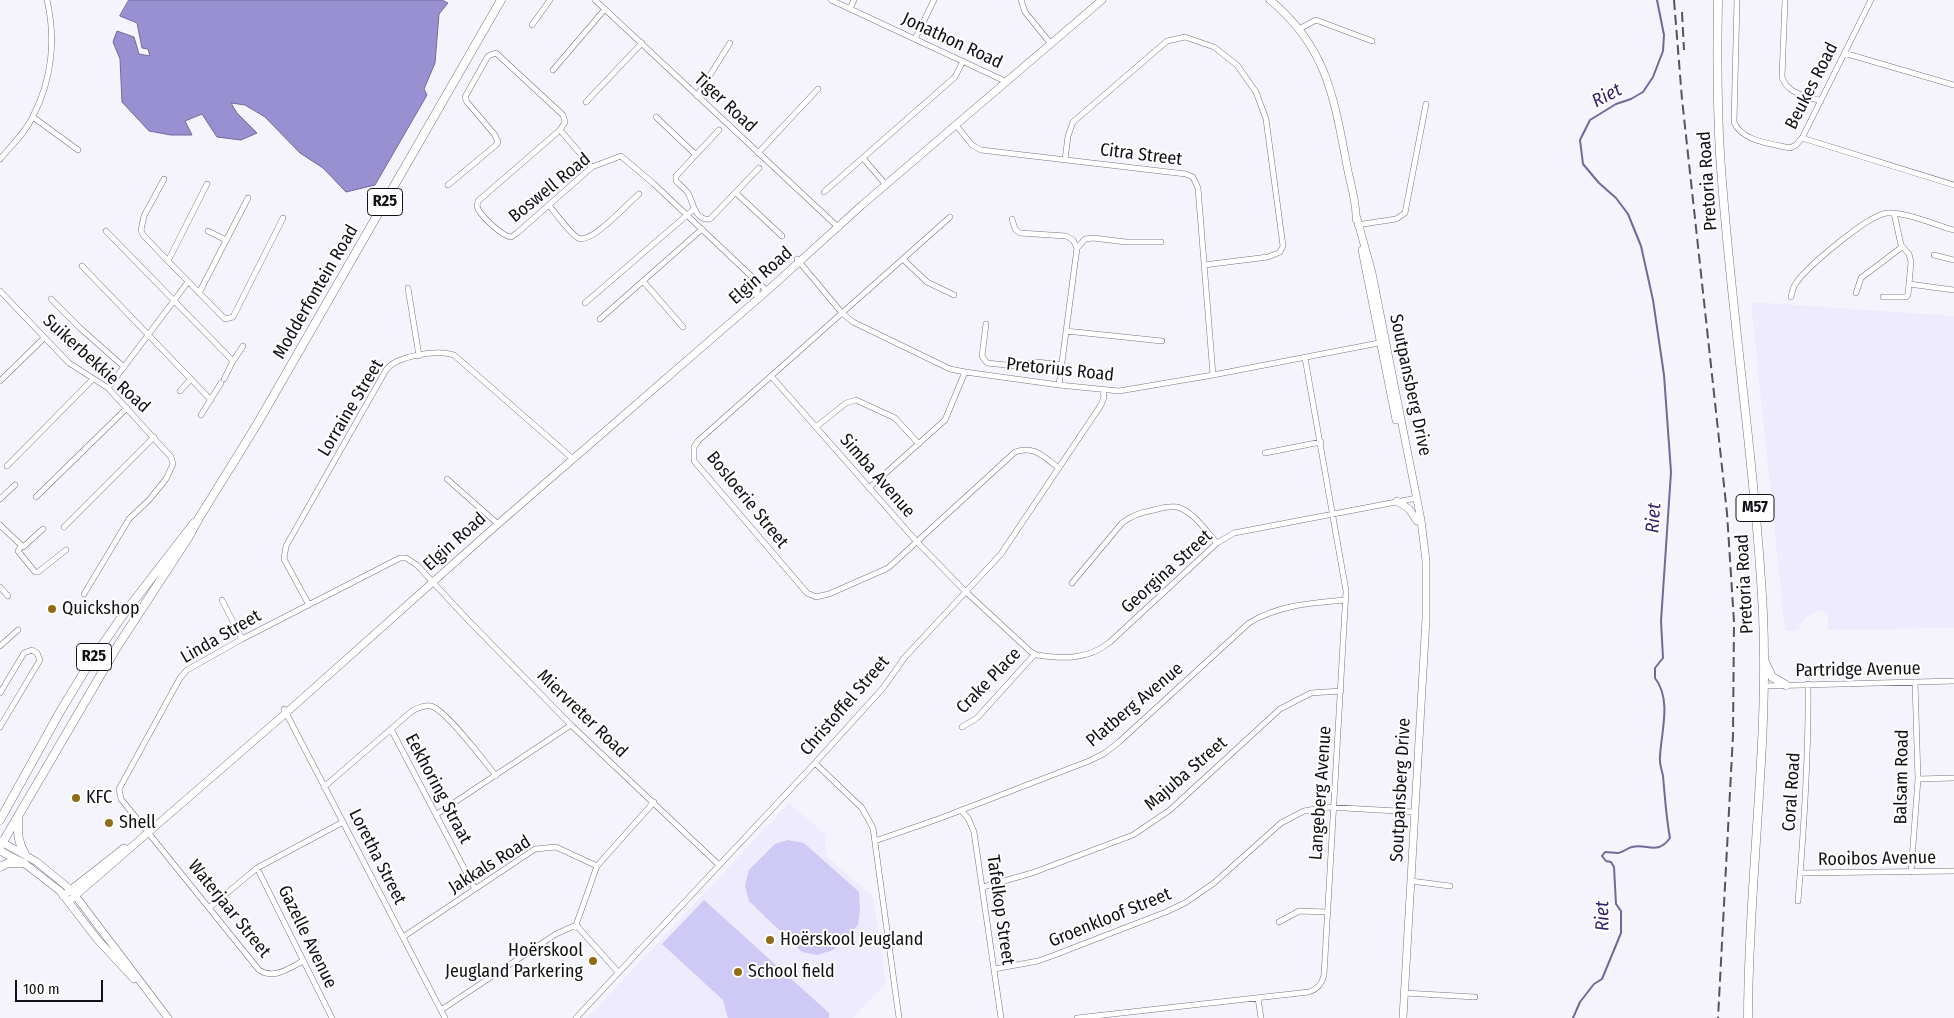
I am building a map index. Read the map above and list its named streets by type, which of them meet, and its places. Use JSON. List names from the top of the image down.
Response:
{
  "streets": {
    "main road": [
      "Pretoria Road",
      "R25",
      "Modderfontein Road",
      "M57"
    ],
    "street": [
      "Jonathon Road",
      "Beukes Road",
      "Tiger Road",
      "Citra Street",
      "Boswell Road",
      "Elgin Road",
      "Suikerbekkie Road",
      "Pretorius Road",
      "Soutpansberg Drive",
      "Lorraine Street",
      "Simba Avenue",
      "Bosloerie Street",
      "Georgina Street",
      "Linda Street",
      "Partridge Avenue",
      "Crake Place",
      "Platberg Avenue",
      "Christoffel Street",
      "Miervreter Road",
      "Majuba Street",
      "Balsam Road",
      "Eekhoring Straat",
      "Coral Road",
      "Langeberg Avenue",
      "Loretha Street",
      "Rooibos Avenue",
      "Jakkals Road",
      "Waterjaar Street",
      "Tafelkop Street",
      "Groenkloof Street",
      "Gazelle Avenue"
    ]
  },
  "crossings": [
    ["Jonathon Road", "Elgin Road"],
    ["Tiger Road", "Elgin Road"],
    ["Citra Street", "Elgin Road"],
    ["Citra Street", "Pretorius Road"],
    ["Pretoria Road", "Partridge Avenue"],
    ["Boswell Road", "Elgin Road"],
    ["Elgin Road", "Pretorius Road"],
    ["Elgin Road", "Lorraine Street"],
    ["Elgin Road", "Linda Street"],
    ["Elgin Road", "Miervreter Road"],
    ["Elgin Road", "Loretha Street"],
    ["Elgin Road", "Waterjaar Street"],
    ["Pretorius Road", "Soutpansberg Drive"],
    ["Pretorius Road", "Bosloerie Street"],
    ["Pretorius Road", "Christoffel Street"],
    ["Pretorius Road", "Langeberg Avenue"],
    ["Soutpansberg Drive", "Georgina Street"],
    ["Soutpansberg Drive", "Groenkloof Street"],
    ["Lorraine Street", "Linda Street"],
    ["Simba Avenue", "Bosloerie Street"],
    ["Simba Avenue", "Christoffel Street"],
    ["Bosloerie Street", "Christoffel Street"],
    ["Georgina Street", "Crake Place"],
    ["Georgina Street", "Langeberg Avenue"],
    ["Linda Street", "Miervreter Road"],
    ["Linda Street", "Waterjaar Street"],
    ["Partridge Avenue", "Balsam Road"],
    ["Partridge Avenue", "Coral Road"],
    ["Platberg Avenue", "Langeberg Avenue"],
    ["Platberg Avenue", "Tafelkop Street"],
    ["Christoffel Street", "Miervreter Road"],
    ["Majuba Street", "Langeberg Avenue"],
    ["Majuba Street", "Tafelkop Street"],
    ["Balsam Road", "Rooibos Avenue"],
    ["Eekhoring Straat", "Jakkals Road"],
    ["Coral Road", "Rooibos Avenue"],
    ["Langeberg Avenue", "Groenkloof Street"],
    ["Loretha Street", "Jakkals Road"],
    ["Waterjaar Street", "Gazelle Avenue"],
    ["Tafelkop Street", "Groenkloof Street"]
  ],
  "water": ["Riet"],
  "places": [
    "Quickshop",
    "KFC",
    "Shell",
    "Hoërskool Jeugland",
    "Hoërskool Jeugland Parkering",
    "School field"
  ],
  "scale_bar": "100 m"
}
